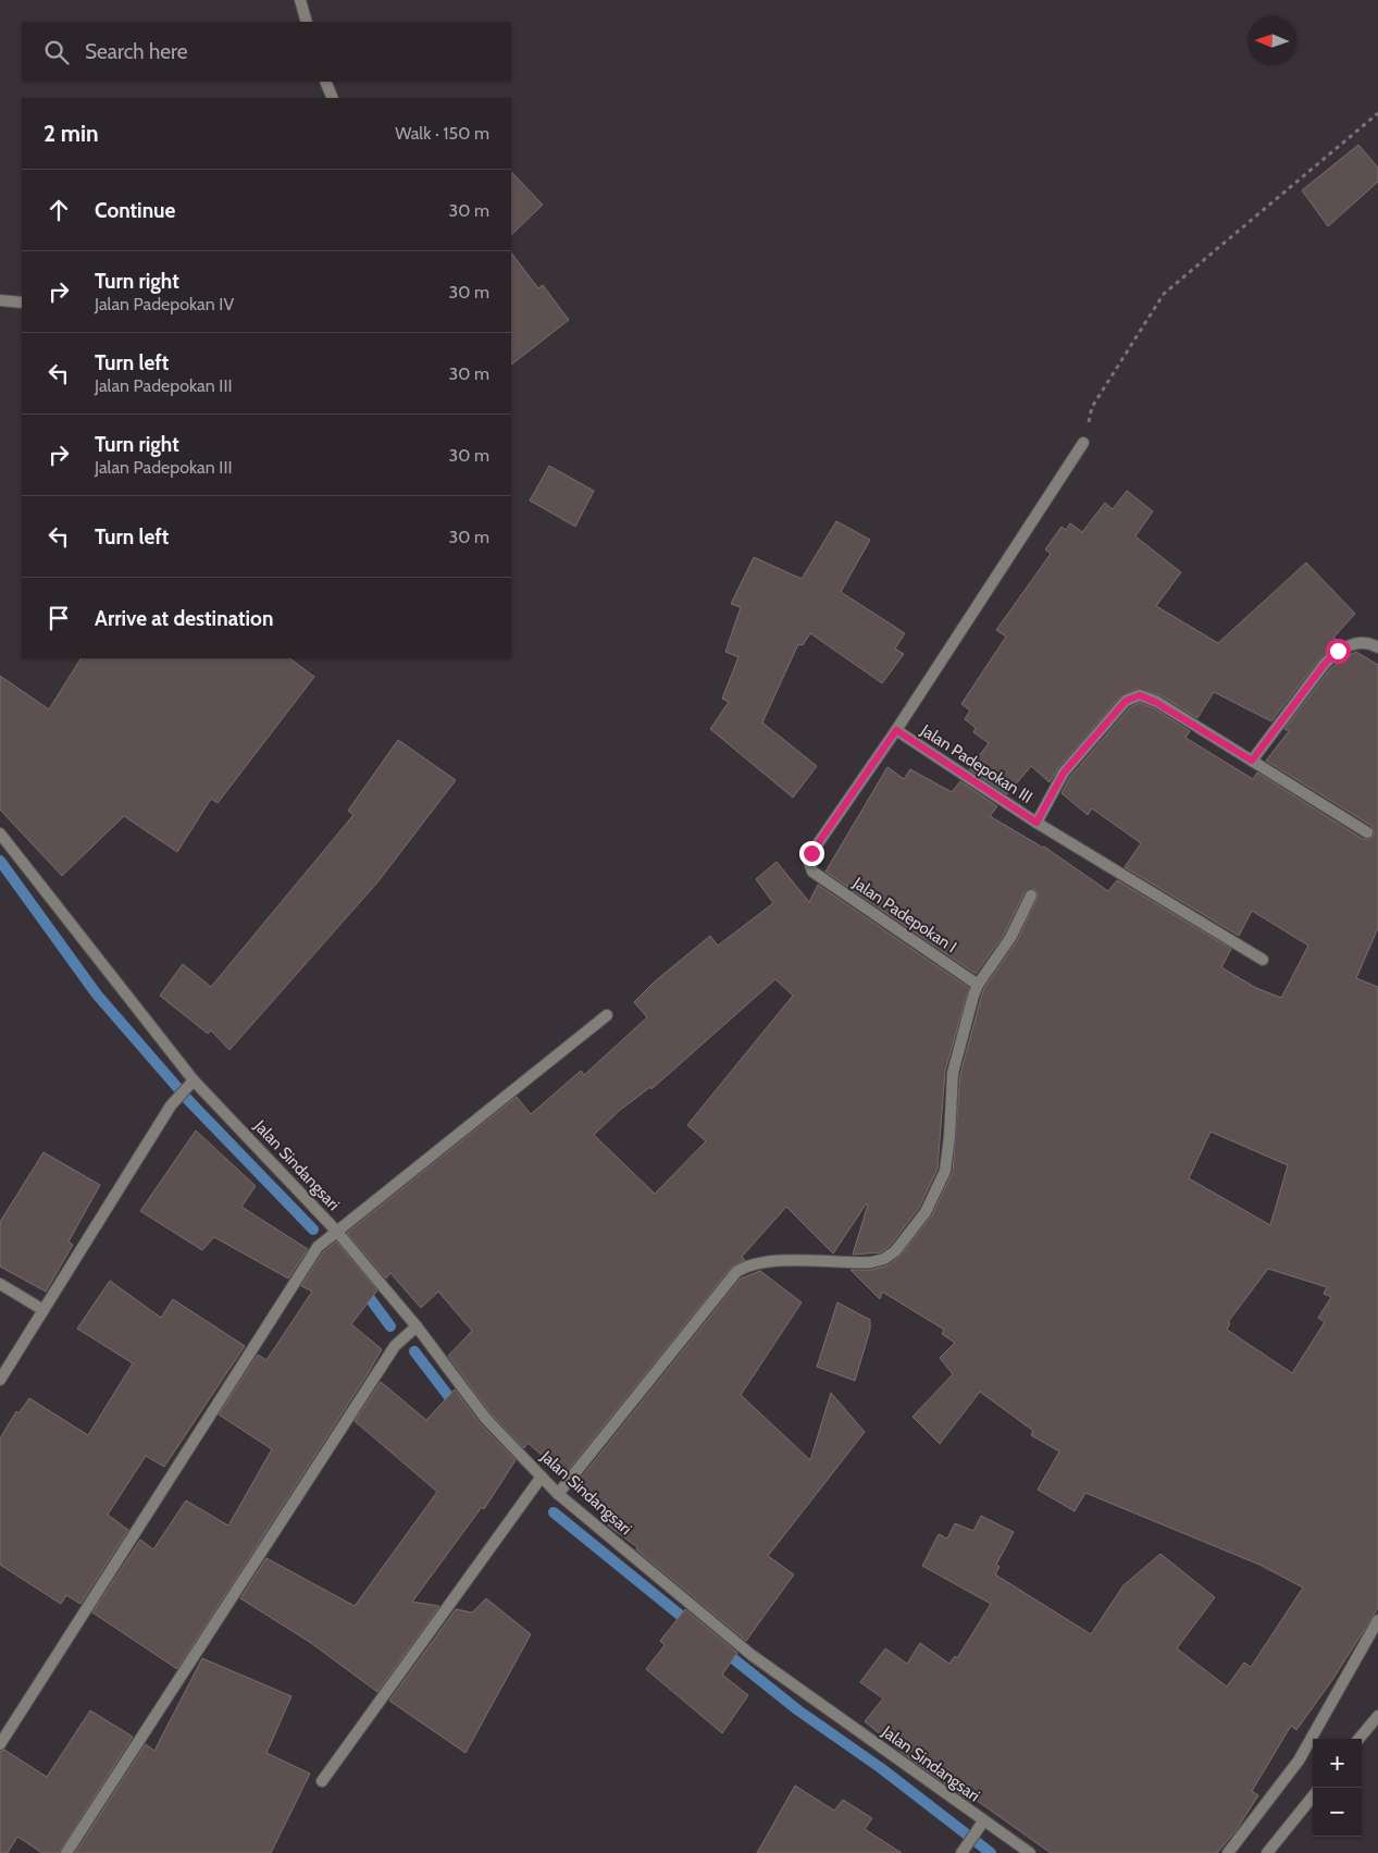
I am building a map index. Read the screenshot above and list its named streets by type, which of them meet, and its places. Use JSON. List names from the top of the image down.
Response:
{
  "streets": {
    "street": ["Jalan Padepokan III", "Jalan Padepokan I", "Jalan Sindangsari"]
  },
  "crossings": [
    ["Jalan Padepokan III", "Jalan Padepokan I"]
  ],
  "north": "left",
  "page": {
    "search": "Search here",
    "heading": ["2 min", "Walk · 150 m"],
    "list": [
      ["Continue", "30 m"],
      ["Turn right", "Jalan Padepokan IV", "30 m"],
      ["Turn left", "Jalan Padepokan III", "30 m"],
      ["Turn right", "Jalan Padepokan III", "30 m"],
      ["Turn left", "30 m"],
      "Arrive at destination"
    ],
    "map_buttons": ["+", "−"]
  }
}
